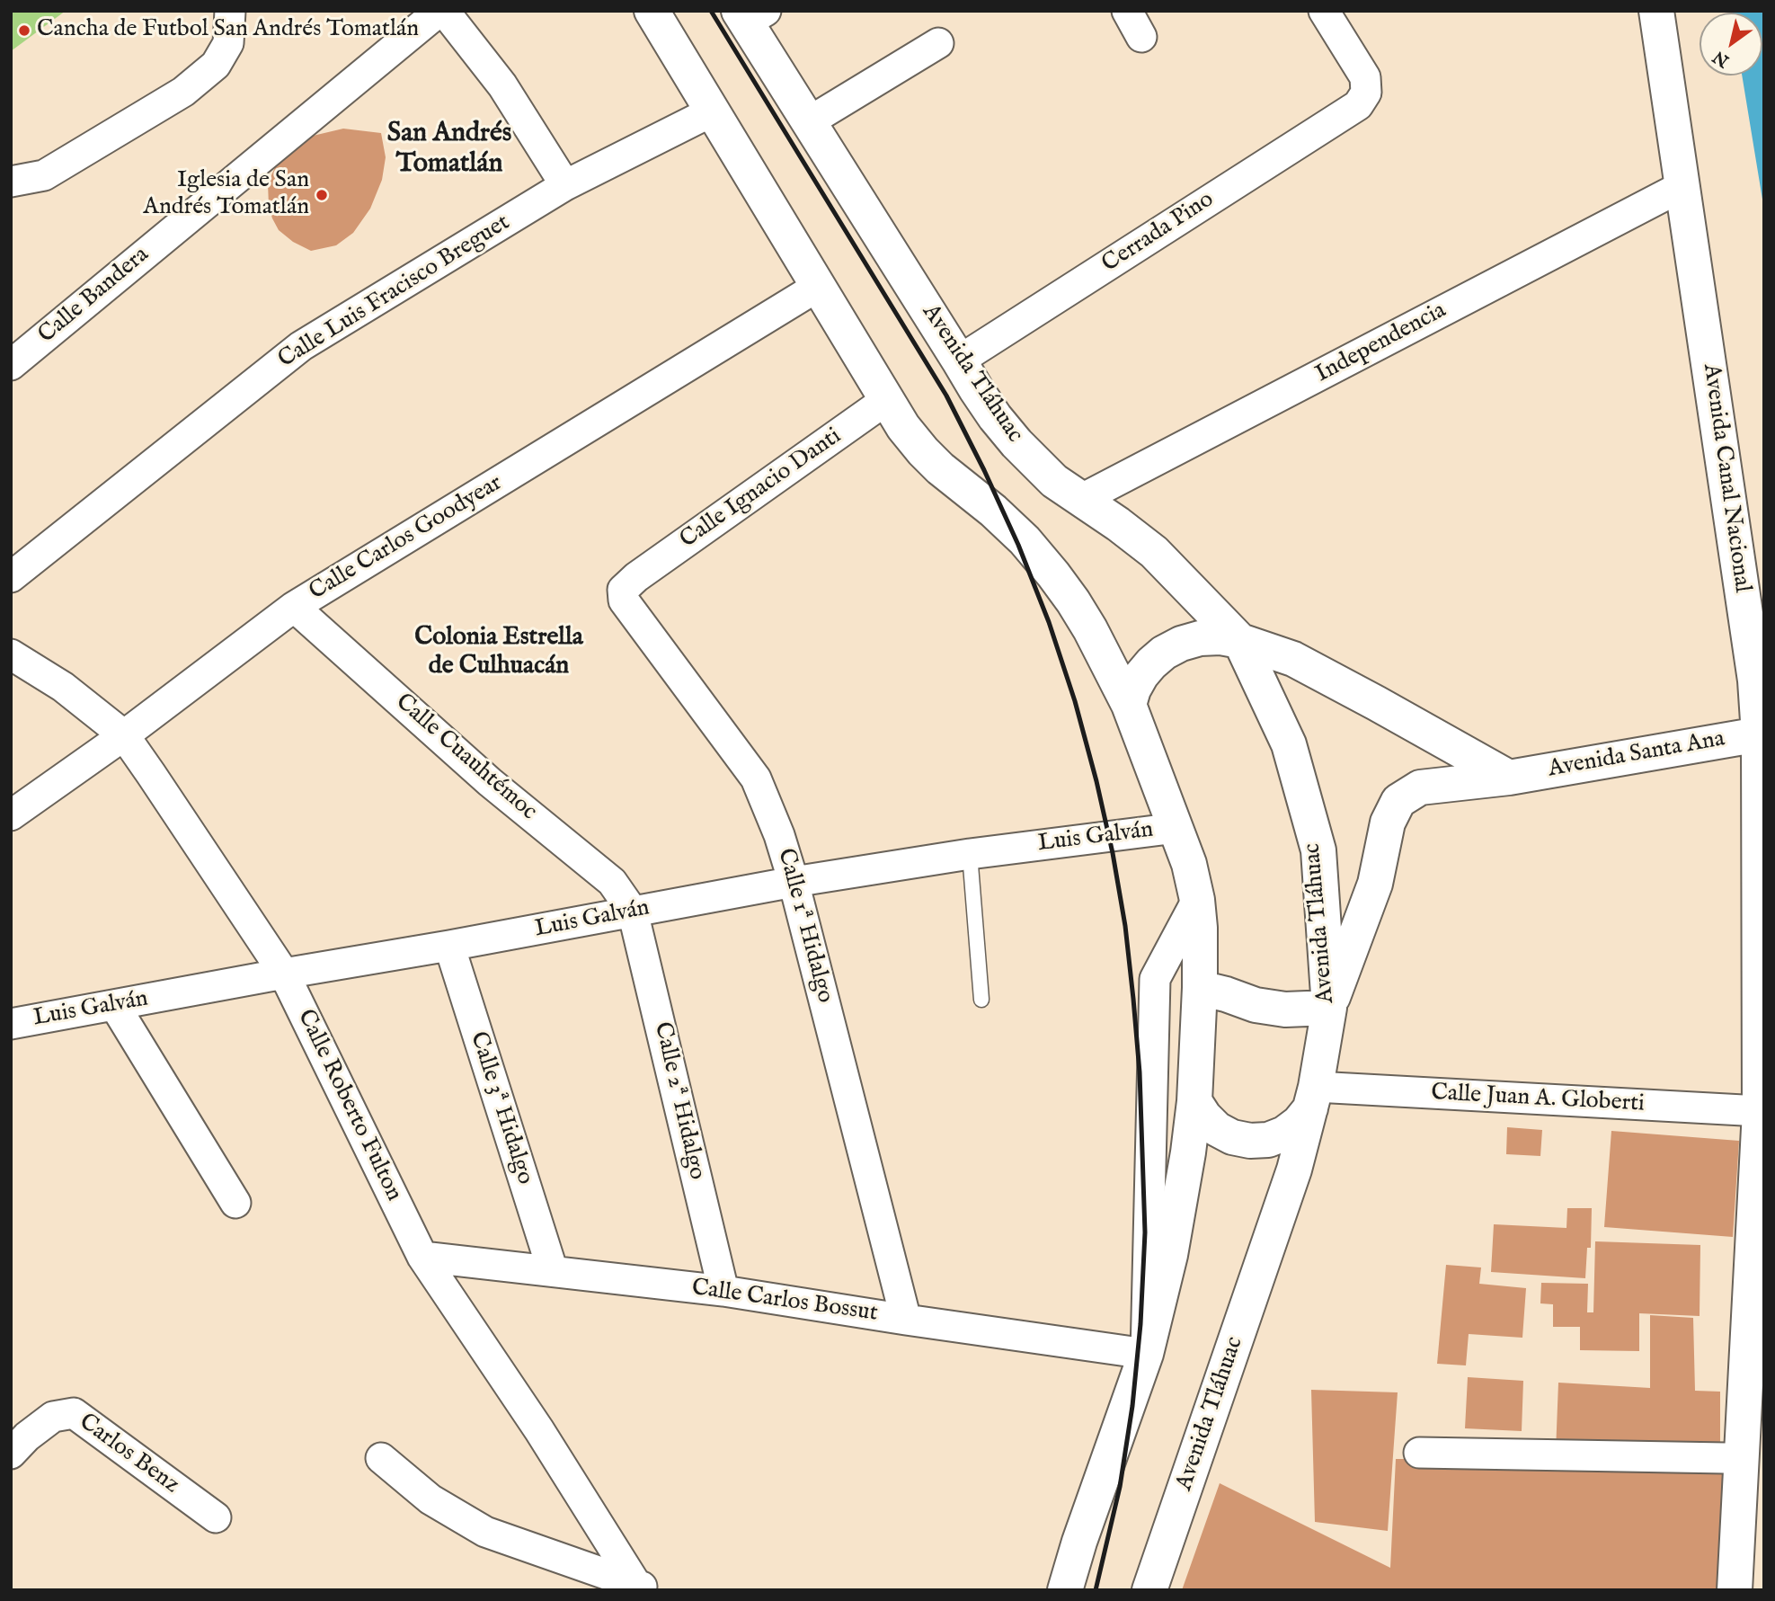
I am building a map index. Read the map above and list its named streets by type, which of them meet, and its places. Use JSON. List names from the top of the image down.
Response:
{
  "streets": {
    "main road": ["Avenida Tláhuac", "Avenida Canal Nacional", "Avenida Santa Ana"],
    "street": [
      "Cerrada Pino",
      "Calle Luis Fracisco Breguet",
      "Calle Bandera",
      "Independencia",
      "Calle Ignacio Danti",
      "Calle Carlos Goodyear",
      "Calle Cuauhtémoc",
      "Luis Galván",
      "Calle 1ª Hidalgo",
      "Calle Juan A. Globerti",
      "Calle 2ª Hidalgo",
      "Calle Roberto Fulton",
      "Calle 3ª Hidalgo",
      "Calle Carlos Bossut",
      "Carlos Benz"
    ]
  },
  "crossings": [
    ["Cerrada Pino", "Avenida Tláhuac"],
    ["Independencia", "Avenida Tláhuac"],
    ["Independencia", "Avenida Canal Nacional"],
    ["Avenida Tláhuac", "Avenida Santa Ana"],
    ["Avenida Tláhuac", "Calle Juan A. Globerti"],
    ["Avenida Canal Nacional", "Avenida Santa Ana"],
    ["Avenida Canal Nacional", "Calle Juan A. Globerti"],
    ["Calle Ignacio Danti", "Calle 1ª Hidalgo"],
    ["Calle Carlos Goodyear", "Calle Cuauhtémoc"],
    ["Calle Carlos Goodyear", "Calle Roberto Fulton"],
    ["Calle Cuauhtémoc", "Luis Galván"],
    ["Calle Cuauhtémoc", "Calle 2ª Hidalgo"],
    ["Luis Galván", "Calle 1ª Hidalgo"],
    ["Luis Galván", "Calle 2ª Hidalgo"],
    ["Luis Galván", "Calle Roberto Fulton"],
    ["Luis Galván", "Calle 3ª Hidalgo"],
    ["Calle 1ª Hidalgo", "Calle Carlos Bossut"],
    ["Calle 2ª Hidalgo", "Calle Carlos Bossut"],
    ["Calle Roberto Fulton", "Calle Carlos Bossut"],
    ["Calle 3ª Hidalgo", "Calle Carlos Bossut"]
  ],
  "districts": ["San Andrés Tomatlán", "Colonia Estrella de Culhuacán"],
  "places": ["Cancha de Futbol San Andrés Tomatlán", "Iglesia de San Andrés Tomatlán"],
  "north": "bottom left"
}
